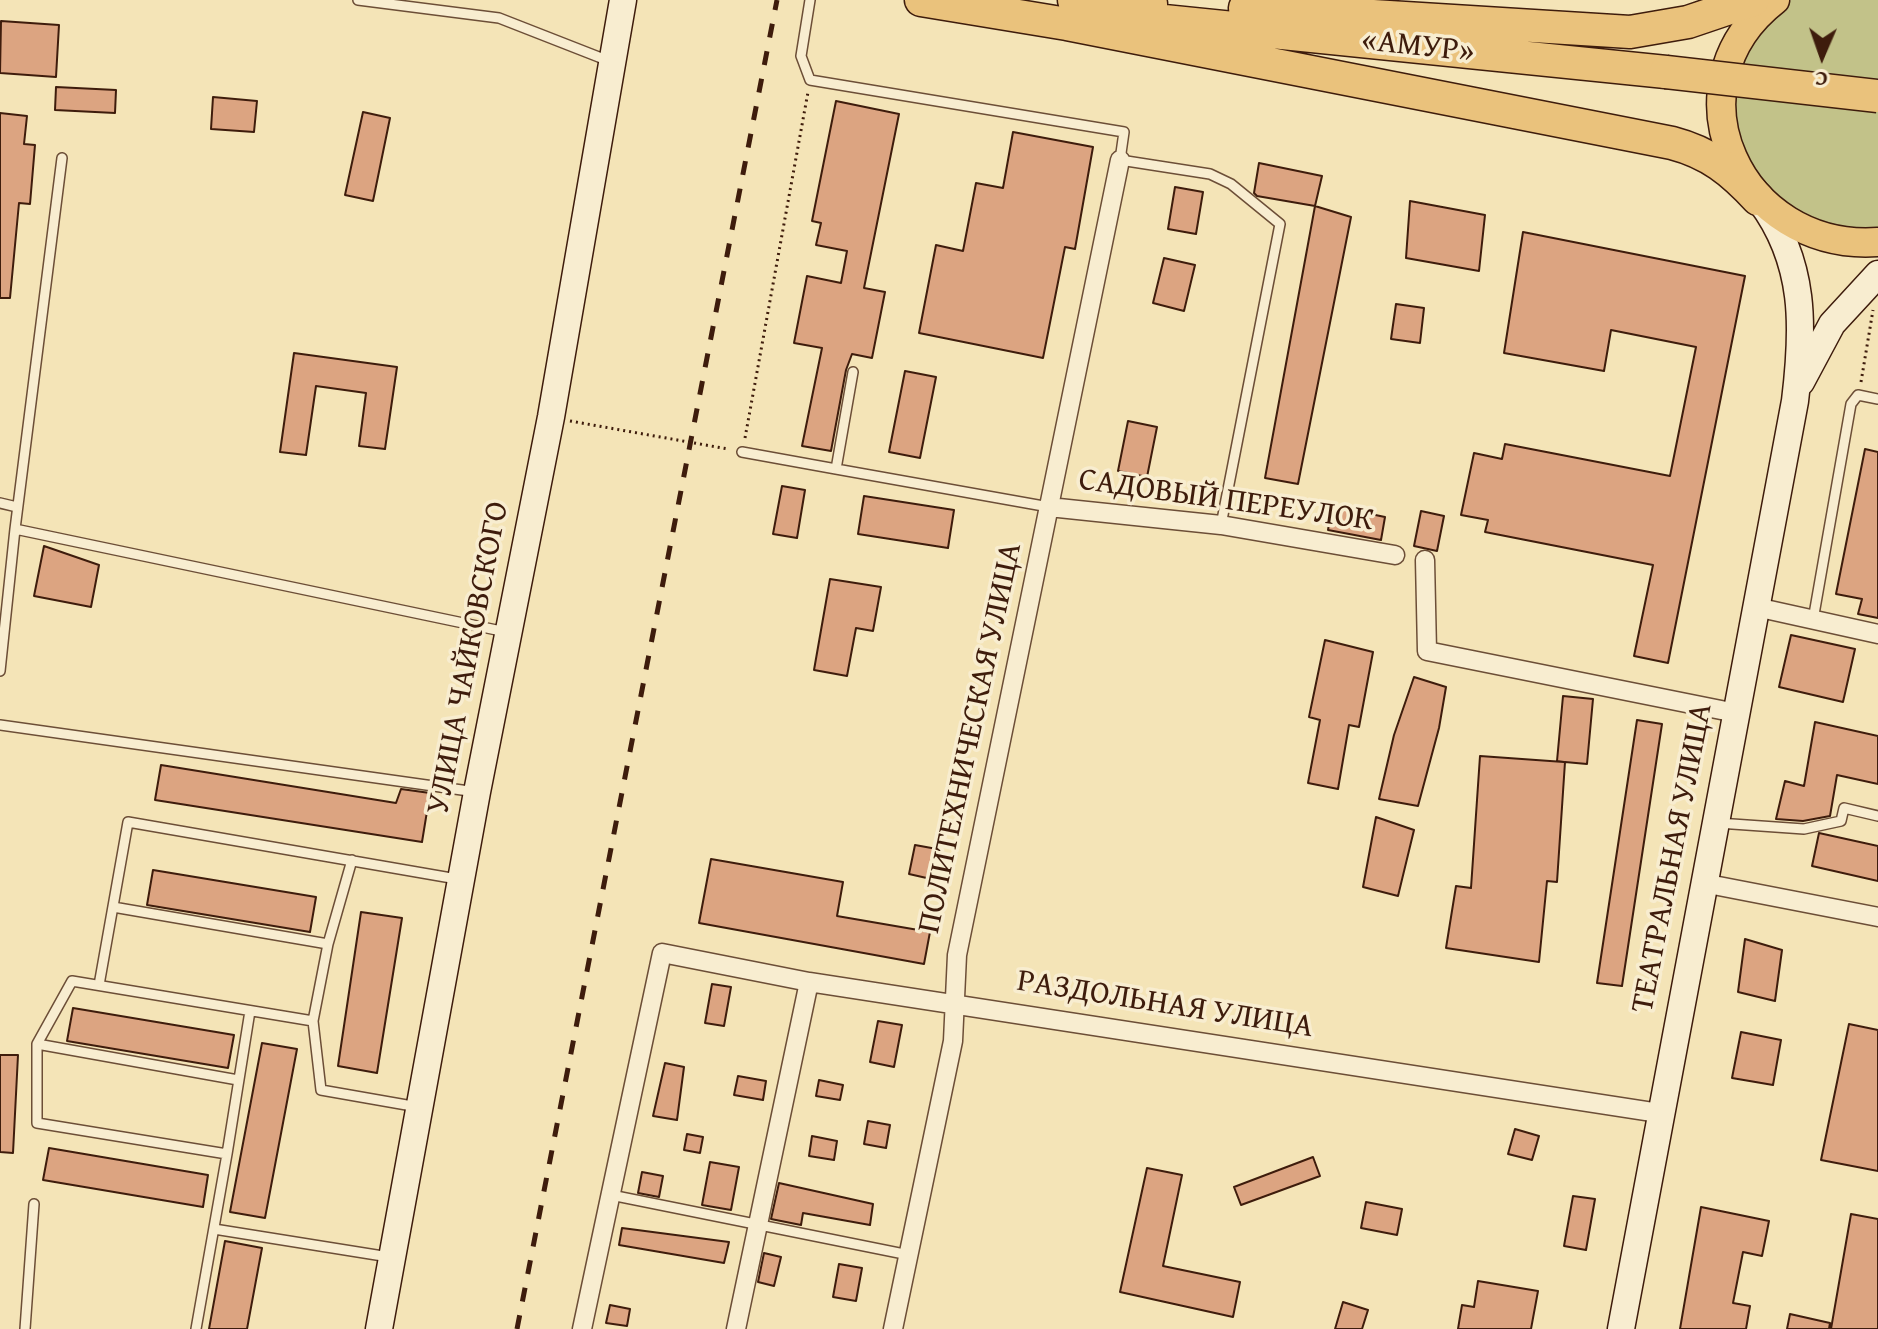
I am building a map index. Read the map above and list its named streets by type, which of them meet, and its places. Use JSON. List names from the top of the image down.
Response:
{
  "streets": {
    "highway": ["«АМУР»"],
    "street": [
      "САДОВЫЙ ПЕРЕУЛОК",
      "УЛИЦА ЧАЙКОВСКОГО",
      "ПОЛИТЕХНИЧЕСКАЯ УЛИЦА",
      "ТЕАТРАЛЬНАЯ УЛИЦА",
      "РАЗДОЛЬНАЯ УЛИЦА"
    ]
  },
  "crossings": [
    ["САДОВЫЙ ПЕРЕУЛОК", "ПОЛИТЕХНИЧЕСКАЯ УЛИЦА"],
    ["ПОЛИТЕХНИЧЕСКАЯ УЛИЦА", "РАЗДОЛЬНАЯ УЛИЦА"],
    ["ТЕАТРАЛЬНАЯ УЛИЦА", "РАЗДОЛЬНАЯ УЛИЦА"]
  ],
  "north": "bottom"
}
